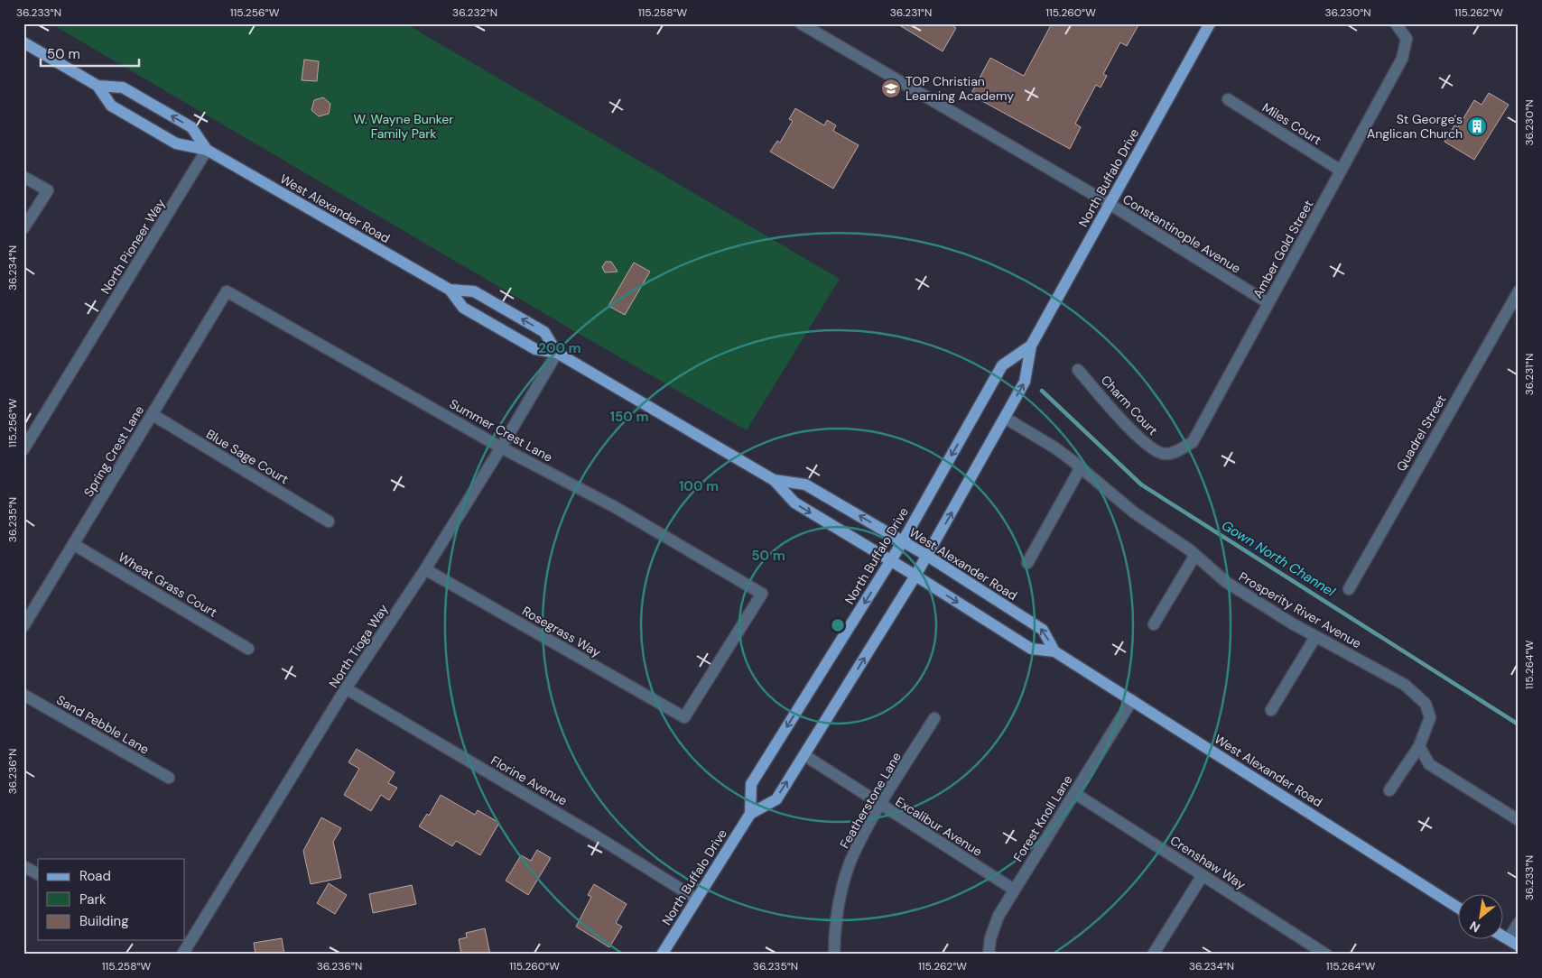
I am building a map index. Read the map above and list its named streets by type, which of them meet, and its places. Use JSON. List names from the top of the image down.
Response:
{
  "streets": {
    "main road": ["North Buffalo Drive", "West Alexander Road"],
    "street": [
      "Miles Court",
      "Constantinople Avenue",
      "North Pioneer Way",
      "Amber Gold Street",
      "Charm Court",
      "Summer Crest Lane",
      "Quadrel Street",
      "Spring Crest Lane",
      "Blue Sage Court",
      "Wheat Grass Court",
      "Prosperity River Avenue",
      "Rosegrass Way",
      "North Tioga Way",
      "Sand Pebble Lane",
      "Florine Avenue",
      "Featherstone Lane",
      "Forest Knoll Lane",
      "Excalibur Avenue",
      "Crenshaw Way"
    ]
  },
  "crossings": [
    ["Miles Court", "Amber Gold Street"],
    ["North Buffalo Drive", "West Alexander Road"],
    ["North Buffalo Drive", "Constantinople Avenue"],
    ["North Buffalo Drive", "Prosperity River Avenue"],
    ["North Buffalo Drive", "Florine Avenue"],
    ["North Buffalo Drive", "Excalibur Avenue"],
    ["West Alexander Road", "North Pioneer Way"],
    ["West Alexander Road", "North Tioga Way"],
    ["West Alexander Road", "Forest Knoll Lane"],
    ["Constantinople Avenue", "Amber Gold Street"],
    ["Amber Gold Street", "Charm Court"],
    ["Summer Crest Lane", "Spring Crest Lane"],
    ["Summer Crest Lane", "Rosegrass Way"],
    ["Summer Crest Lane", "North Tioga Way"],
    ["Spring Crest Lane", "Blue Sage Court"],
    ["Spring Crest Lane", "Wheat Grass Court"],
    ["Rosegrass Way", "North Tioga Way"],
    ["North Tioga Way", "Florine Avenue"],
    ["Featherstone Lane", "Excalibur Avenue"],
    ["Forest Knoll Lane", "Excalibur Avenue"],
    ["Forest Knoll Lane", "Crenshaw Way"]
  ],
  "water": ["Gown North Channel"],
  "parks": ["W. Wayne Bunker Family Park"],
  "places": {
    "school or university": ["TOP Christian Learning Academy"],
    "building": ["St George's Anglican Church"]
  },
  "legend": ["Road", "Park", "Building"],
  "scale_bar": "50 m",
  "north": "bottom left",
  "coordinates": [
    "36.233°N",
    "115.256°W",
    "36.232°N",
    "115.258°W",
    "36.231°N",
    "115.260°W",
    "36.230°N",
    "115.262°W",
    "36.234°N",
    "36.235°N",
    "115.264°W",
    "36.236°N"
  ],
  "rings": [
    "200 m",
    "150 m",
    "100 m",
    "50 m"
  ]
}
